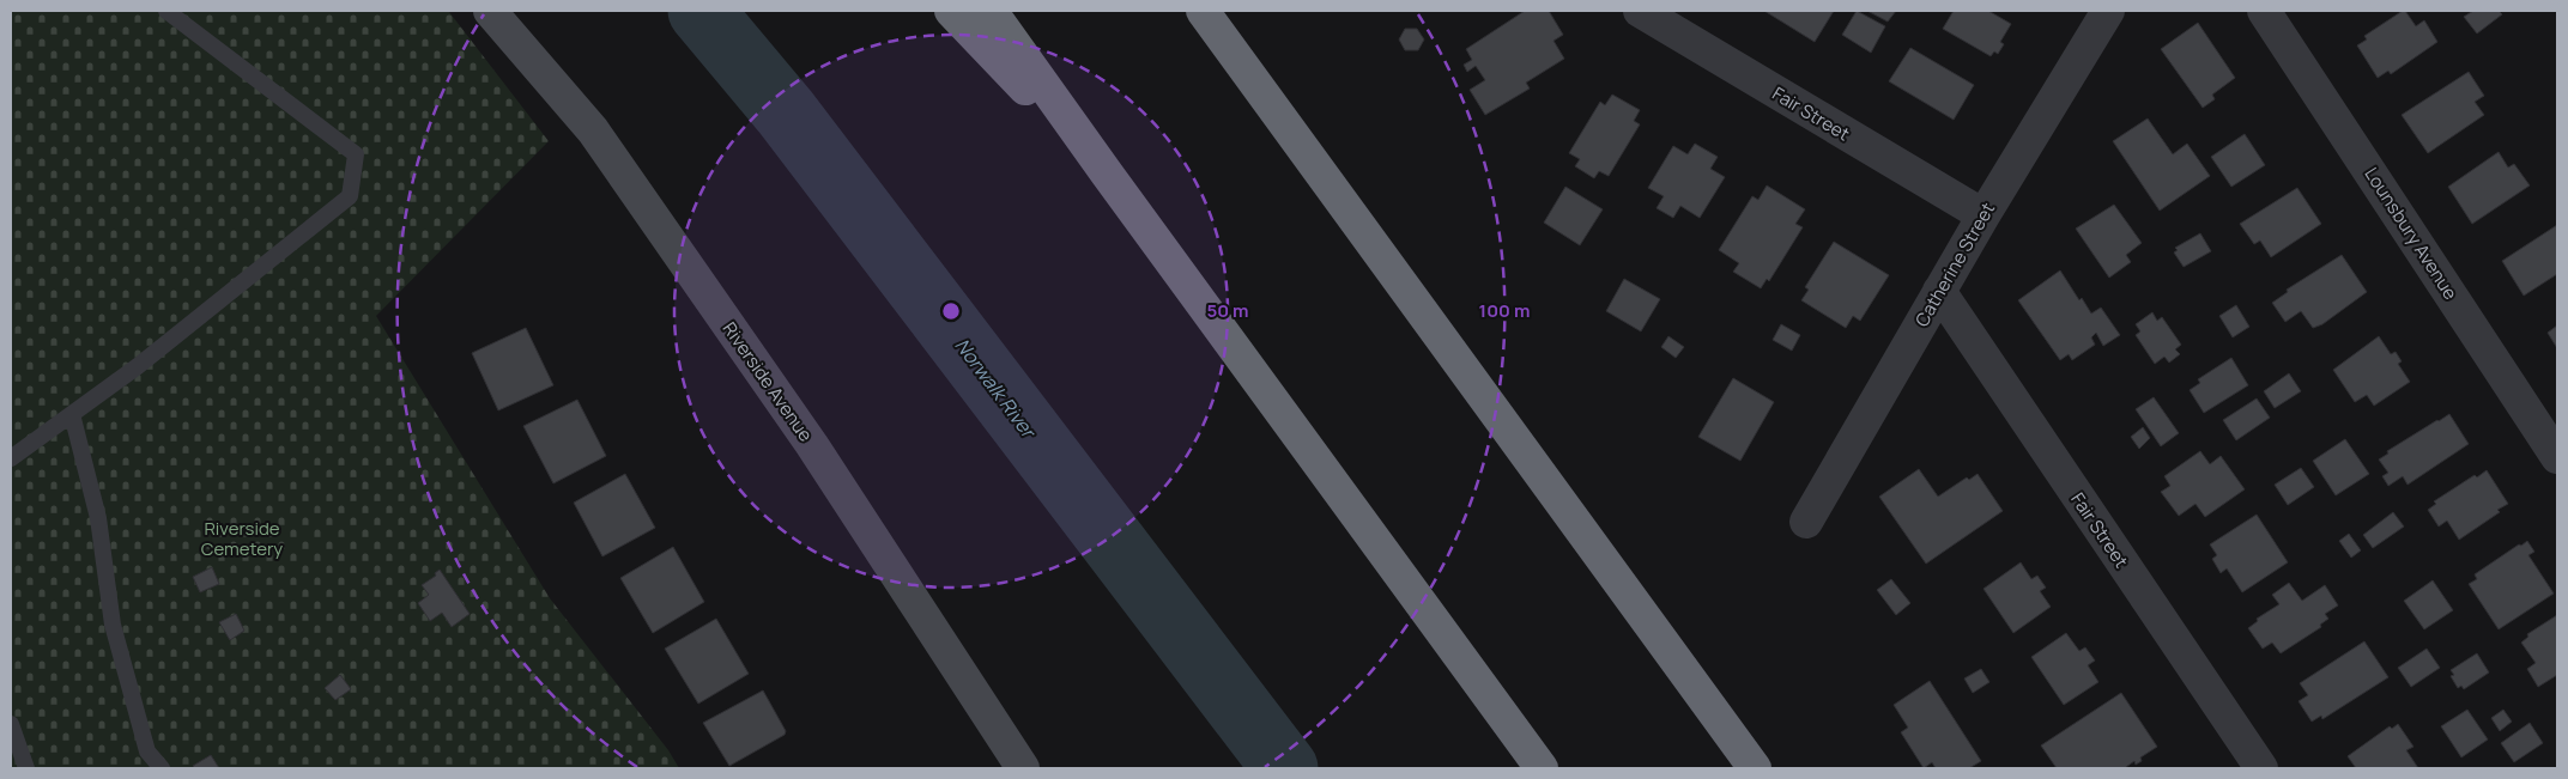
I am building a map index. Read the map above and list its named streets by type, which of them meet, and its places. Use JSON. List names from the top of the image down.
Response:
{
  "streets": {
    "main road": ["Riverside Avenue"],
    "street": ["Fair Street", "Lounsbury Avenue", "Catherine Street"]
  },
  "crossings": [
    ["Fair Street", "Catherine Street"]
  ],
  "water": ["Norwalk River"],
  "parks": ["Riverside Cemetery"],
  "rings": ["50 m", "100 m"]
}
